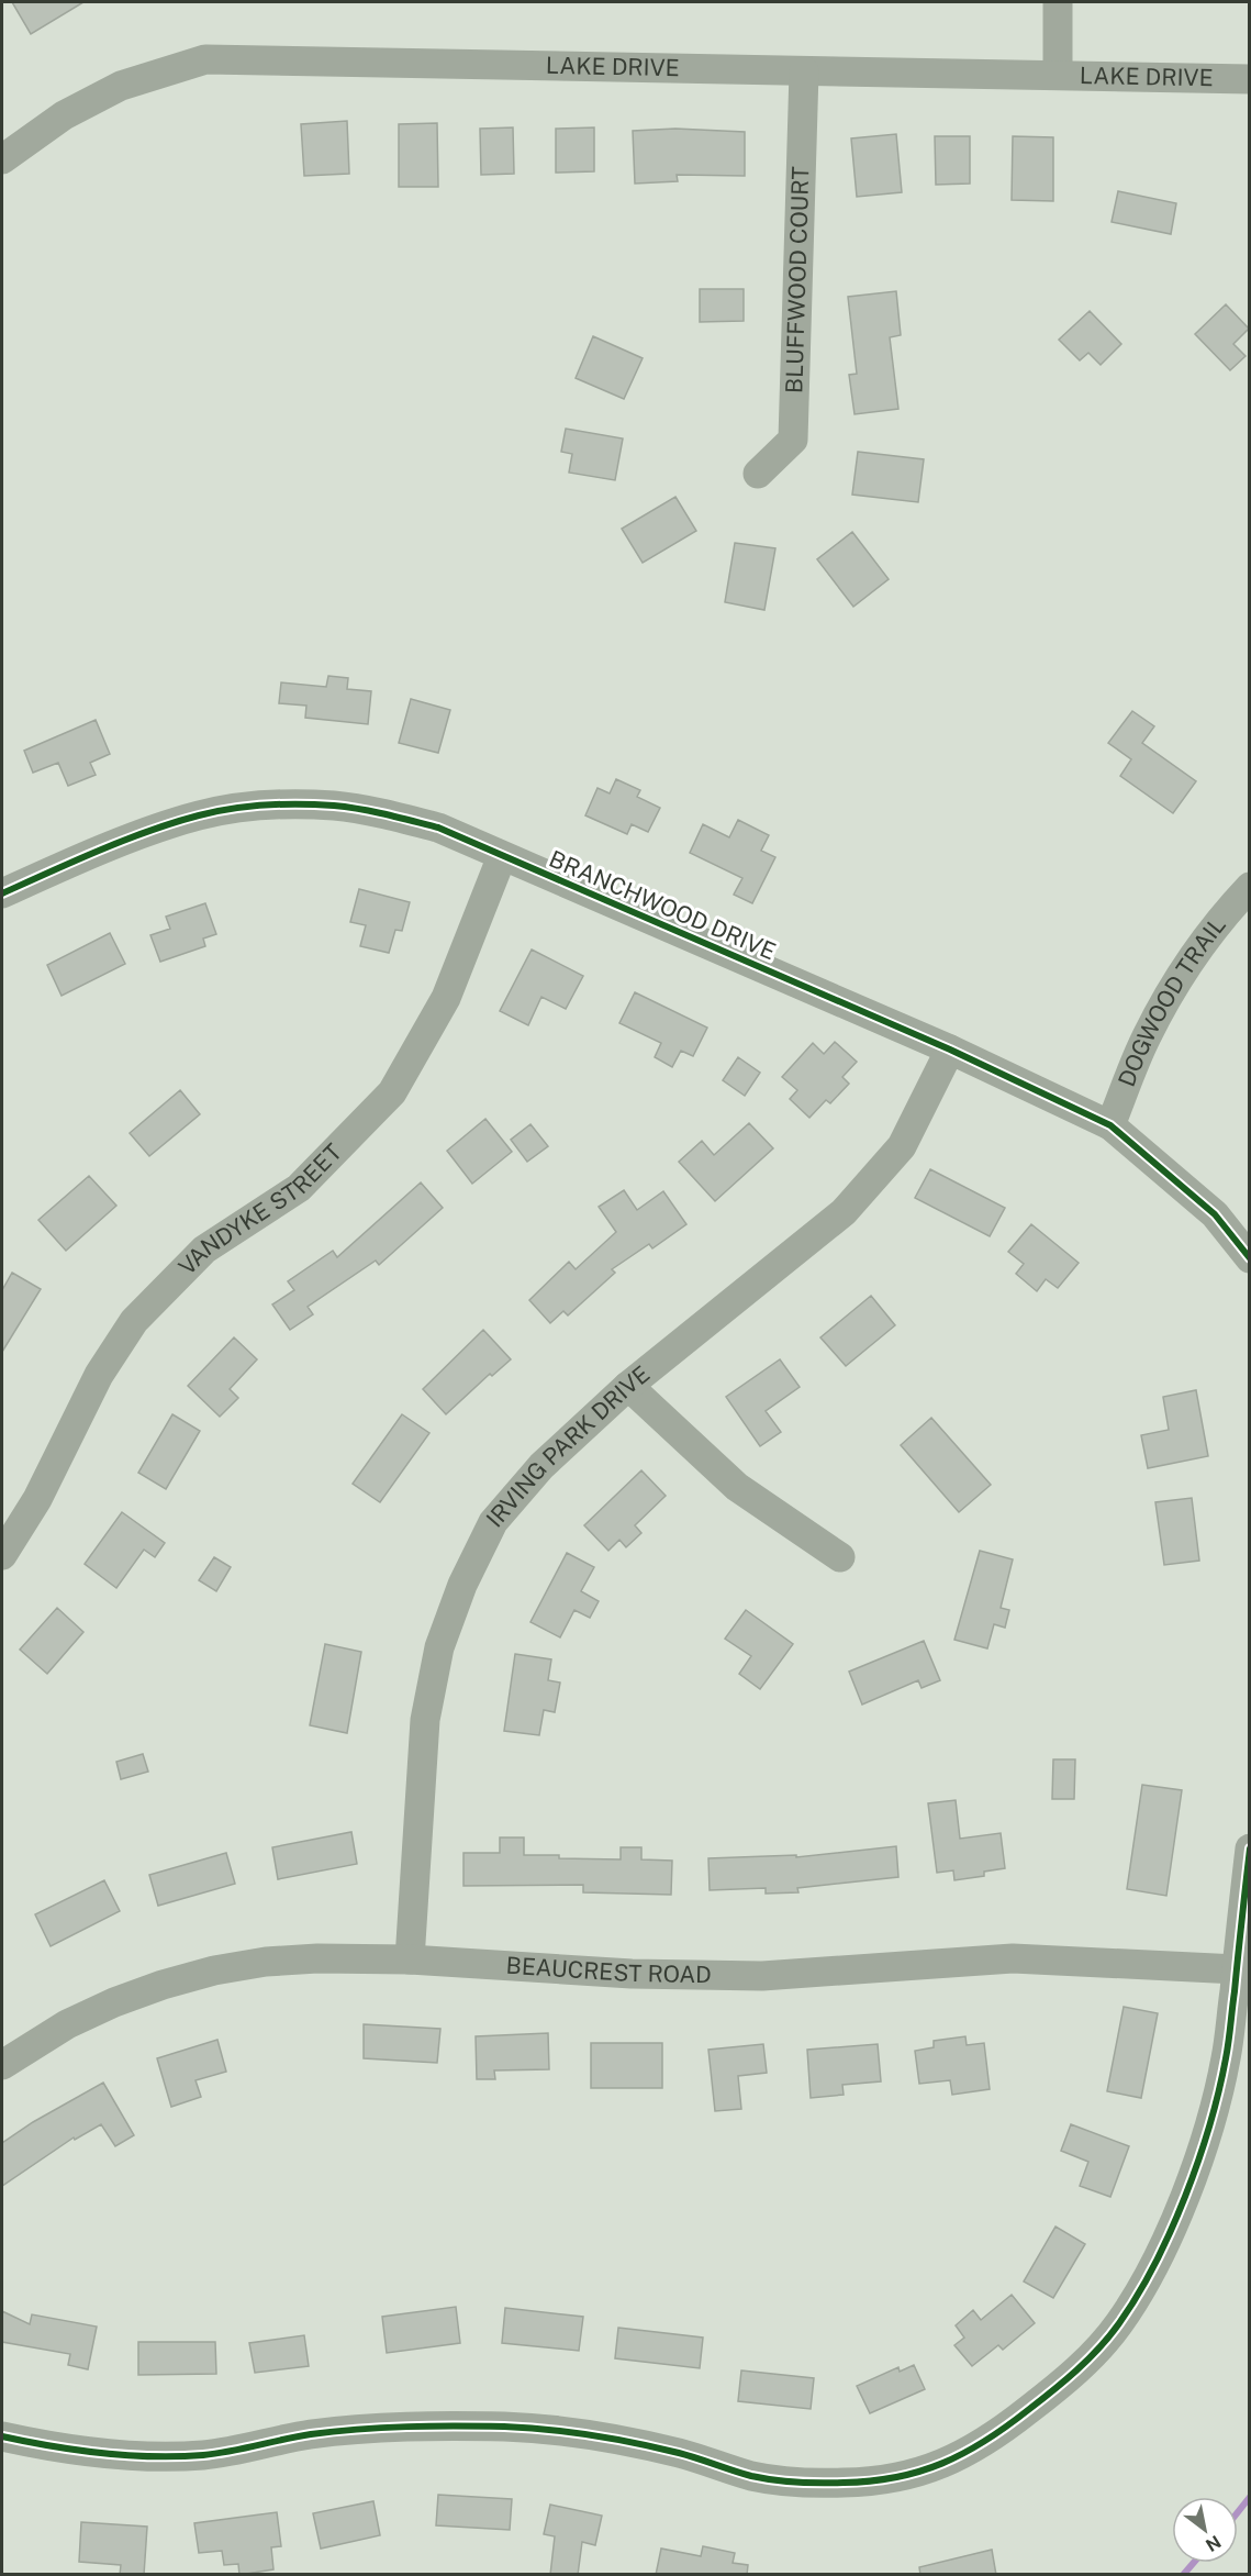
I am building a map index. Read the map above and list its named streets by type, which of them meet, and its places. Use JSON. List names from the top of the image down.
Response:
{
  "streets": {
    "street": [
      "LAKE DRIVE",
      "BLUFFWOOD COURT",
      "BRANCHWOOD DRIVE",
      "DOGWOOD TRAIL",
      "VANDYKE STREET",
      "IRVING PARK DRIVE",
      "BEAUCREST ROAD"
    ]
  },
  "crossings": [
    ["LAKE DRIVE", "BLUFFWOOD COURT"],
    ["BRANCHWOOD DRIVE", "DOGWOOD TRAIL"],
    ["BRANCHWOOD DRIVE", "VANDYKE STREET"],
    ["BRANCHWOOD DRIVE", "IRVING PARK DRIVE"],
    ["IRVING PARK DRIVE", "BEAUCREST ROAD"]
  ],
  "north": "bottom right"
}
